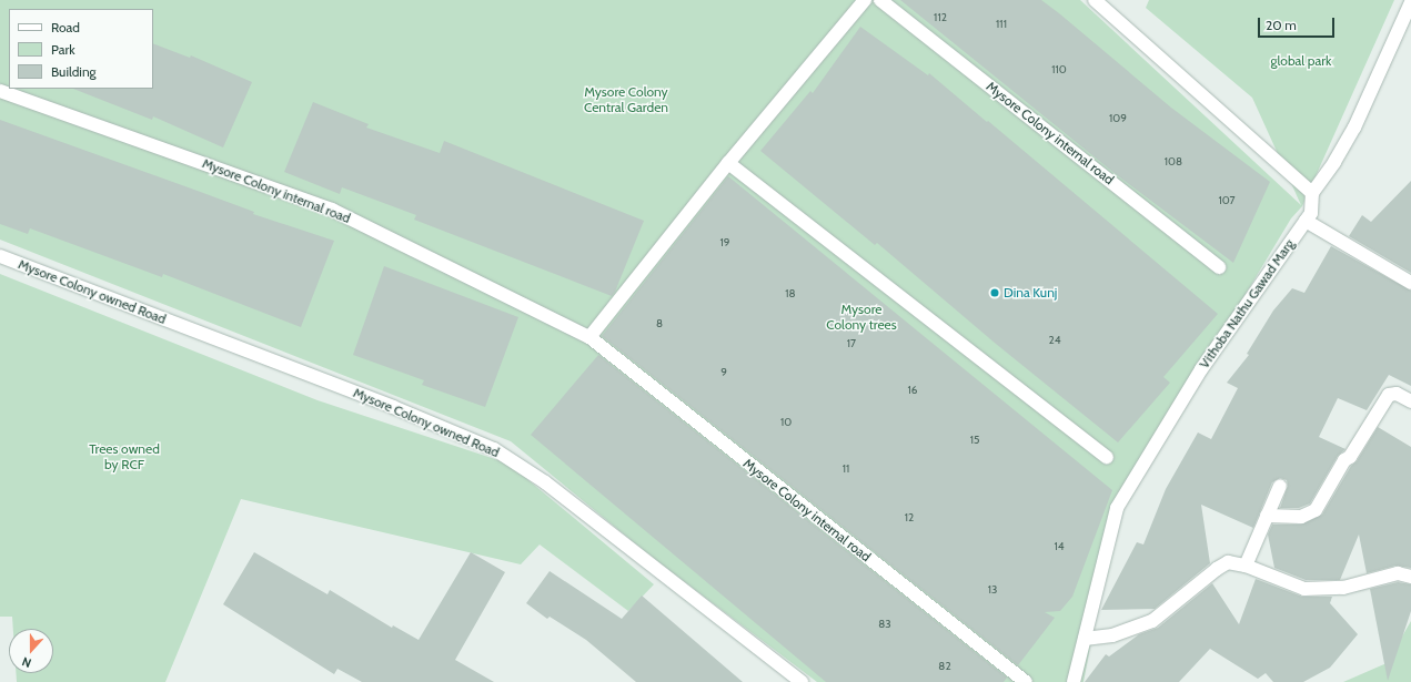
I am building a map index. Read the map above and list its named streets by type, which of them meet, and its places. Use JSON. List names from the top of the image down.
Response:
{
  "streets": {
    "street": ["Mysore Colony internal road", "Mysore Colony owned Road", "Vithoba Nathu Gawad Marg"]
  },
  "parks": [
    "global park",
    "Mysore Colony Central Garden",
    "Mysore Colony trees",
    "Trees owned by RCF"
  ],
  "places": ["Dina Kunj"],
  "house_numbers": [
    "112",
    "111",
    "110",
    "109",
    "108",
    "107",
    "19",
    "18",
    "8",
    "24",
    "17",
    "9",
    "16",
    "10",
    "15",
    "11",
    "12",
    "14",
    "13",
    "83",
    "82"
  ],
  "legend": ["Road", "Park", "Building"],
  "scale_bar": "20 m",
  "north": "bottom"
}
